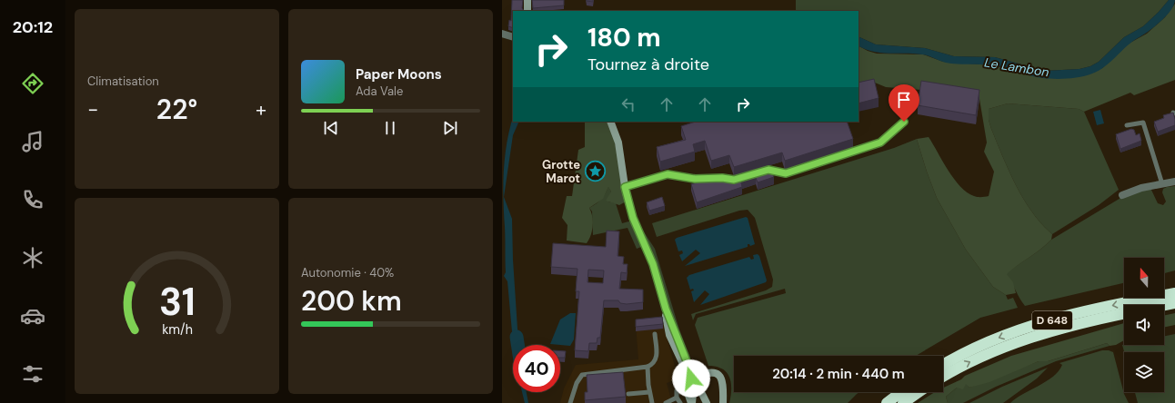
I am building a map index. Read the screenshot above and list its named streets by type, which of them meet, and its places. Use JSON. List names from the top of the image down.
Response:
{
  "streets": {
    "highway": ["D 648"]
  },
  "water": ["Le Lambon"],
  "places": {
    "place": ["Grotte Marot"]
  },
  "north": "top",
  "page": {
    "tabs": "20:12",
    "tile": [
      "Climatisation",
      ["Autonomie · 40%", "200 km"]
    ],
    "turn": ["180 m", "Tournez à droite"],
    "song": ["Paper Moons", "Ada Vale"],
    "heat": ["−", "22°", "+"],
    "limit": "40",
    "trip": "20:14 · 2 min · 440 m",
    "gauge": ["31", "km/h"]
  }
}
